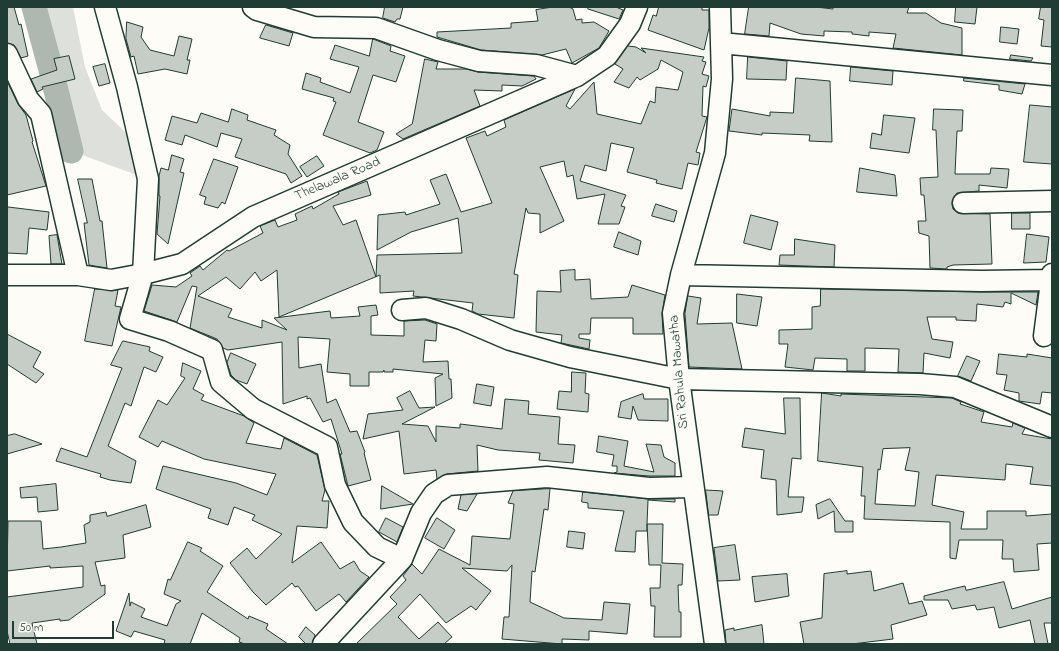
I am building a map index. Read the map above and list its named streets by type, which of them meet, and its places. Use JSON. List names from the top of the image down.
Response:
{
  "streets": {
    "street": ["Thelawala Road", "Sri Rahula Mawatha"]
  },
  "scale_bar": "50 m"
}
